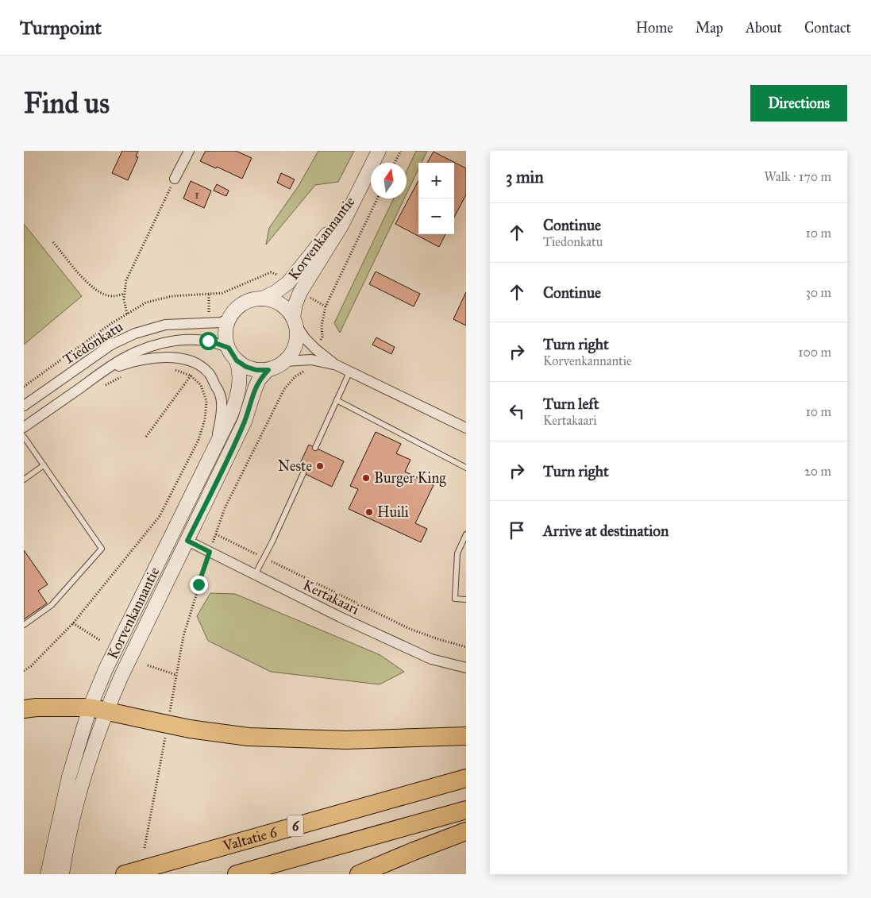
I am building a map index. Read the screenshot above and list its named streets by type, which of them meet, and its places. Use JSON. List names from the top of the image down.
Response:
{
  "streets": {
    "highway": ["6", "Valtatie 6"],
    "main road": ["Korvenkannantie"],
    "street": ["Tiedonkatu", "Kertakaari"]
  },
  "crossings": [
    ["Korvenkannantie", "Tiedonkatu"],
    ["Korvenkannantie", "Kertakaari"]
  ],
  "places": ["Neste", "Burger King", "Huili"],
  "house_numbers": ["1"],
  "north": "top",
  "page": {
    "header": "Turnpoint",
    "nav": [
      "Home",
      "Map",
      "About",
      "Contact"
    ],
    "buttons": "Directions",
    "title": "Find us",
    "heading": ["3 min", "Walk · 170 m"],
    "map_buttons": ["+", "−"],
    "list": [
      ["Continue", "Tiedonkatu", "10 m"],
      ["Continue", "30 m"],
      ["Turn right", "Korvenkannantie", "100 m"],
      ["Turn left", "Kertakaari", "10 m"],
      ["Turn right", "20 m"],
      "Arrive at destination"
    ]
  }
}
